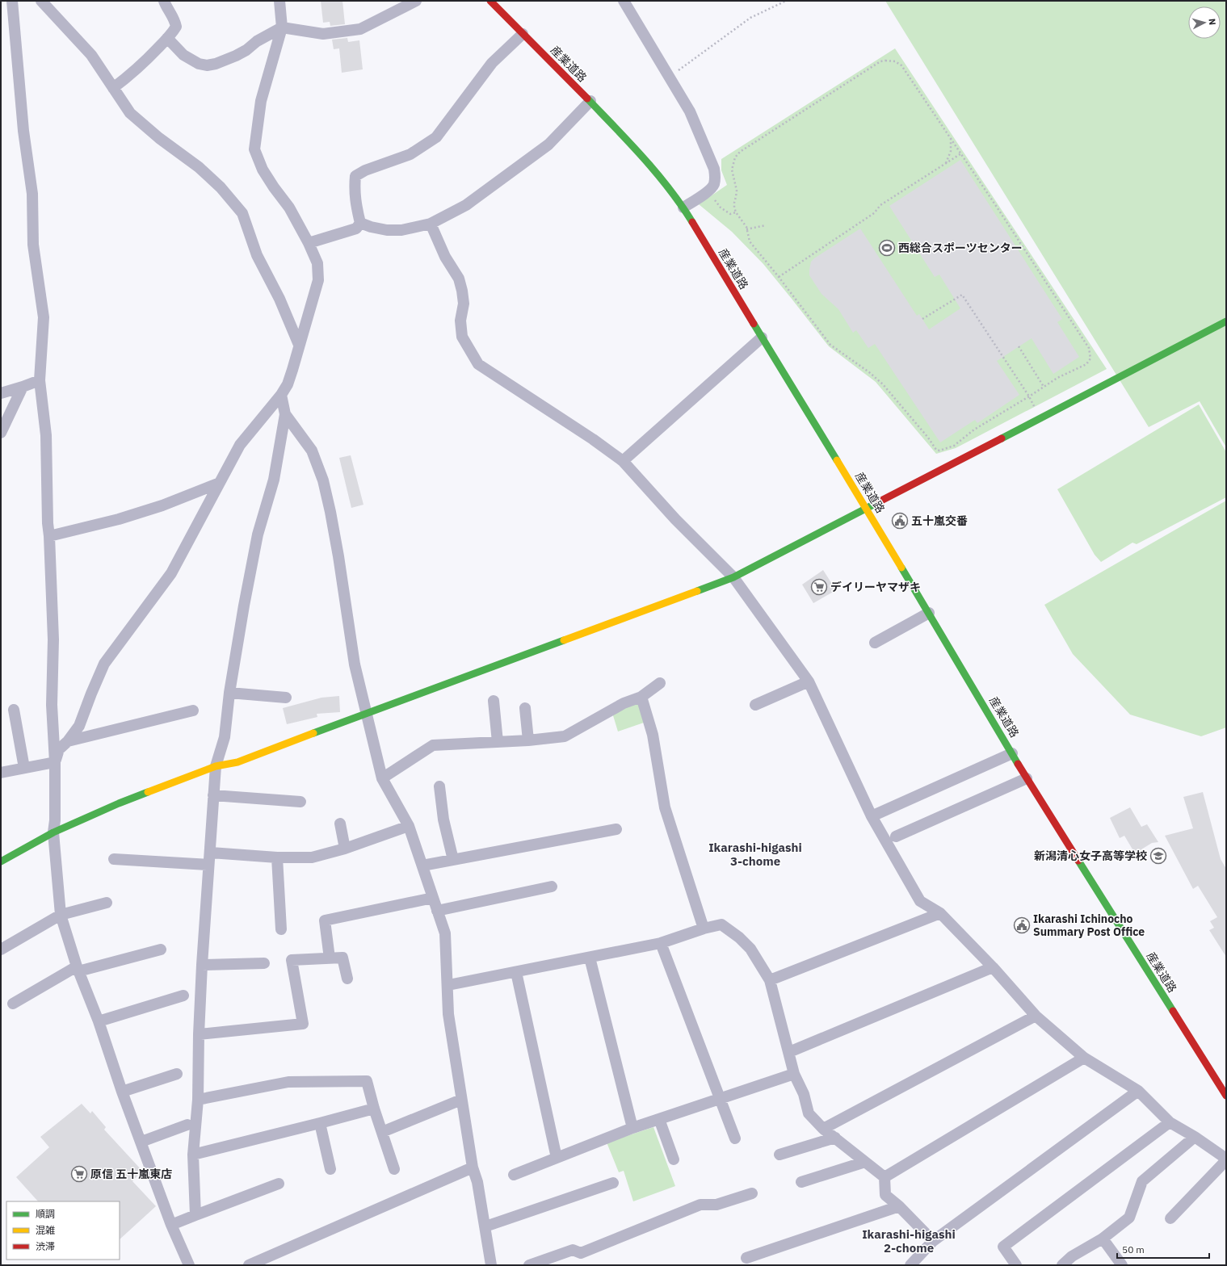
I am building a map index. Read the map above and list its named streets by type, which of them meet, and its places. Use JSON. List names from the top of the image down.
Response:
{
  "streets": {
    "street": ["産業道路"]
  },
  "districts": ["Ikarashi-higashi 3-chome", "Ikarashi-higashi 2-chome"],
  "places": {
    "sports": ["西総合スポーツセンター"],
    "public building": ["五十嵐交番", "Ikarashi Ichinocho Summary Post Office"],
    "supermarket": ["デイリーヤマザキ", "原信 五十嵐東店"],
    "school or university": ["新潟清心女子高等学校"]
  },
  "legend": ["順調", "混雑", "渋滞"],
  "scale_bar": "50 m",
  "north": "right"
}
